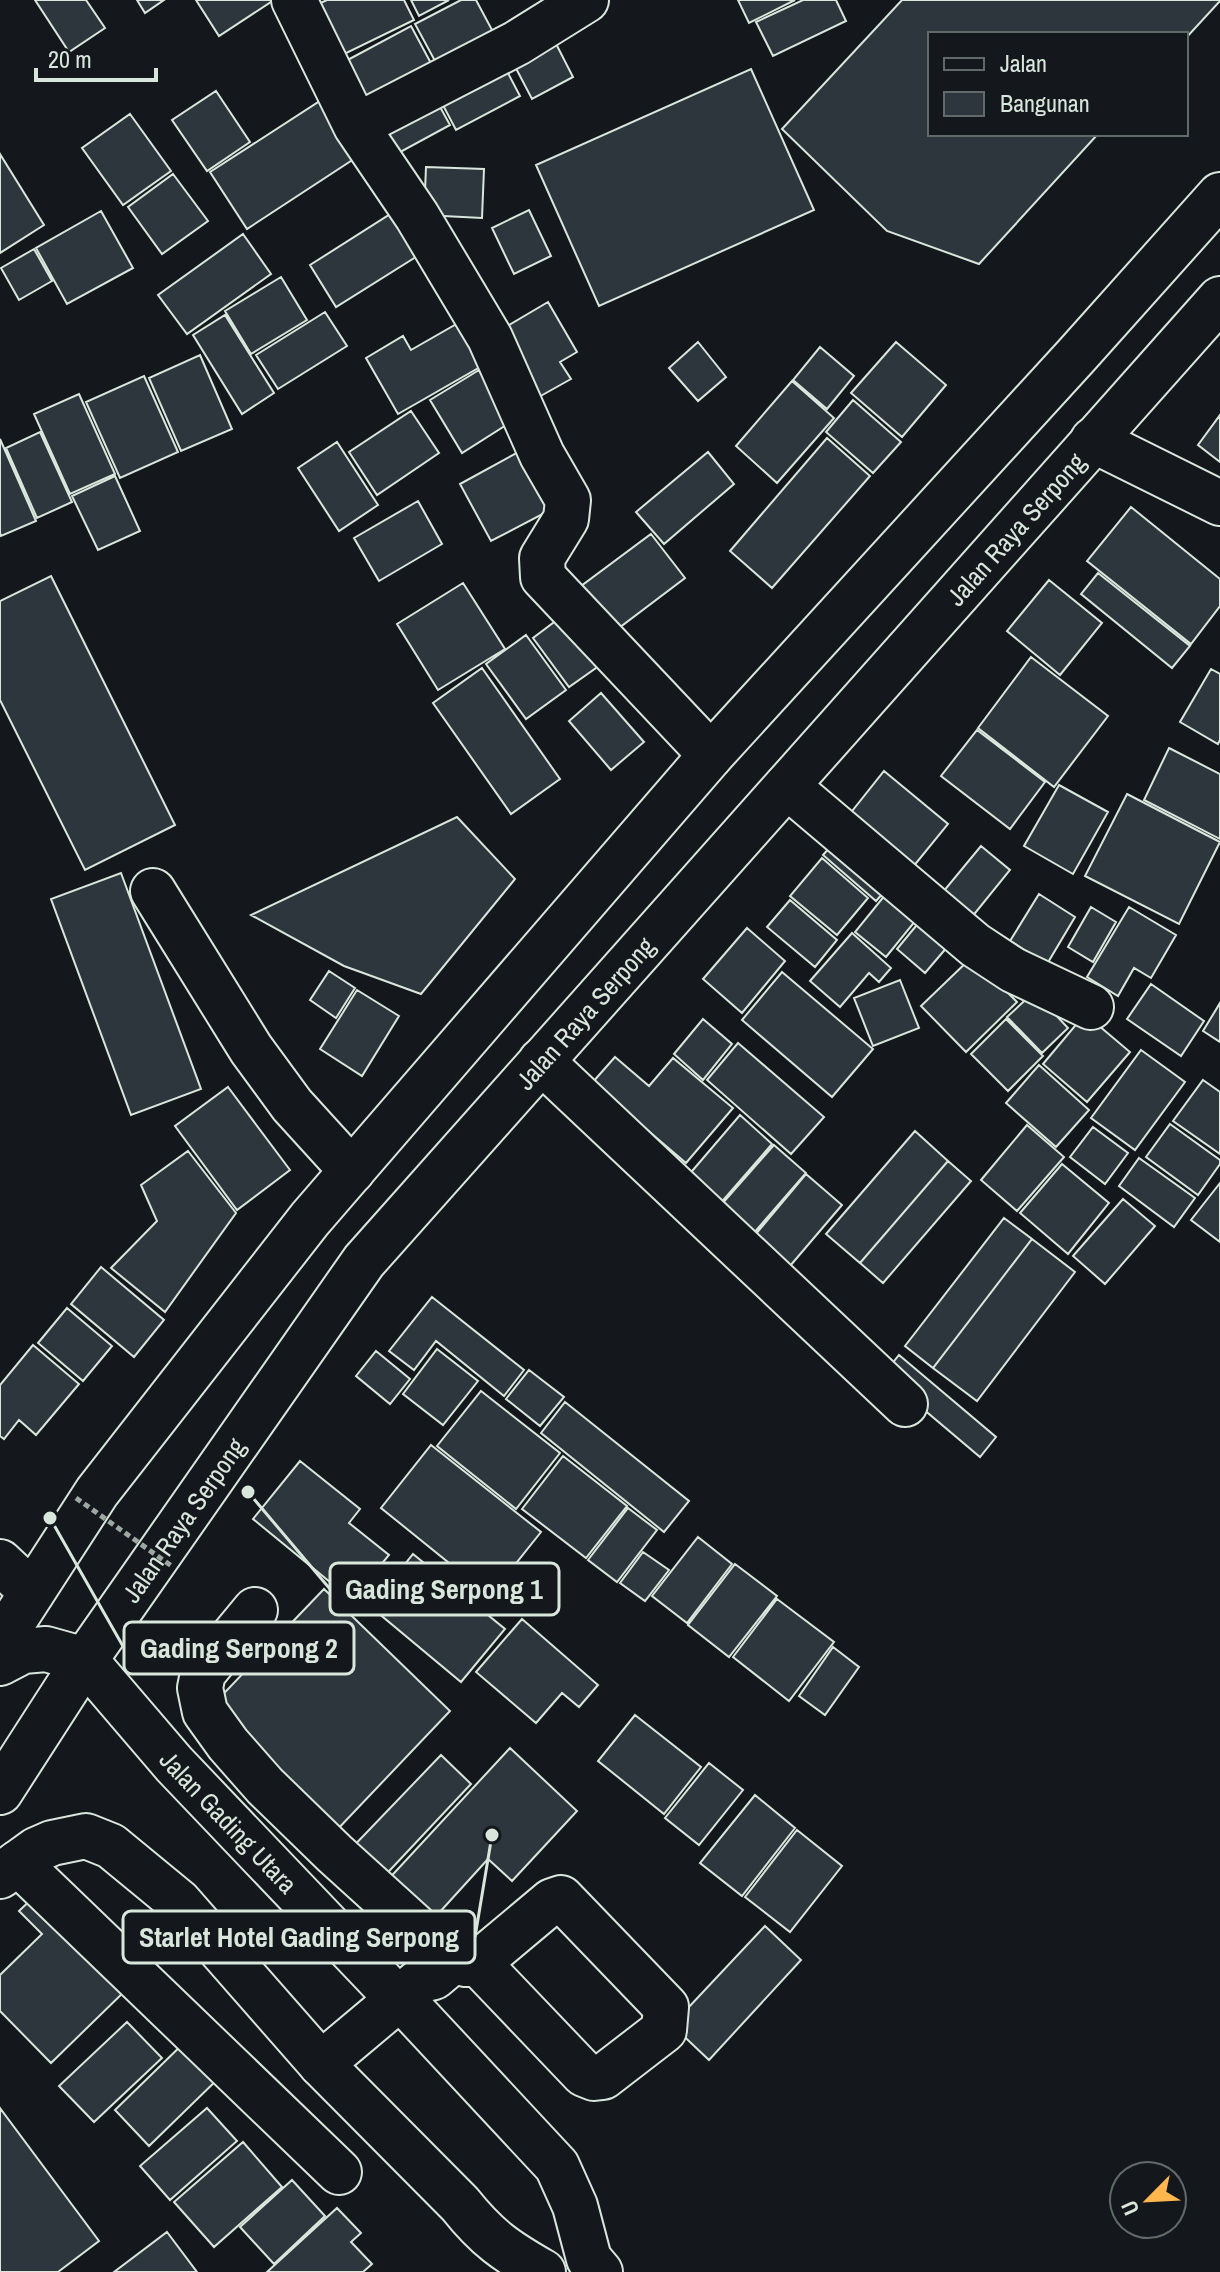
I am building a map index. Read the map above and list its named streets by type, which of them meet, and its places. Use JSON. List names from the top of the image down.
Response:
{
  "streets": {
    "main road": ["Jalan Raya Serpong", "Jalan Gading Utara"]
  },
  "crossings": [
    ["Jalan Raya Serpong", "Jalan Gading Utara"]
  ],
  "places": ["Gading Serpong 1", "Gading Serpong 2", "Starlet Hotel Gading Serpong"],
  "legend": ["Jalan", "Bangunan"],
  "scale_bar": "20 m",
  "north": "bottom left"
}
